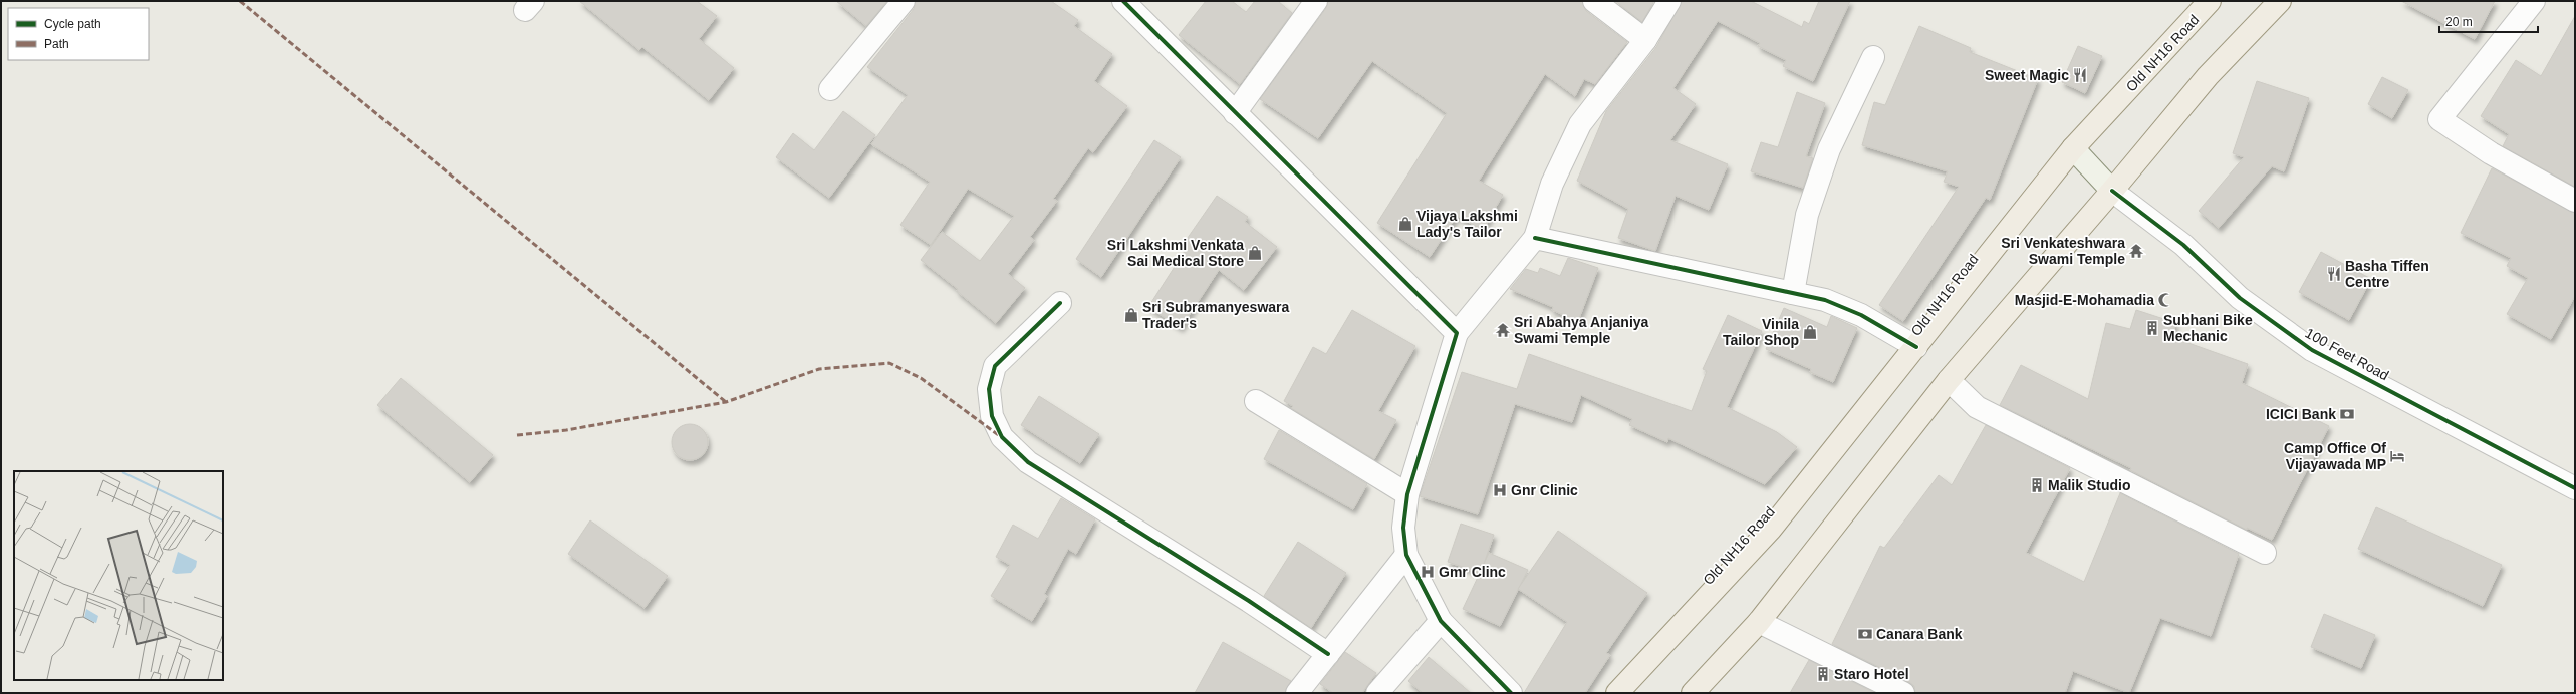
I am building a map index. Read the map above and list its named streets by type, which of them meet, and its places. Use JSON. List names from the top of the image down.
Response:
{
  "streets": {
    "main road": ["Old NH16 Road"],
    "street": ["100 Feet Road"]
  },
  "places": {
    "restaurant": ["Sweet Magic", "Basha Tiffen Centre"],
    "shop": [
      "Vijaya Lakshmi Lady's Tailor",
      "Sri Lakshmi Venkata Sai Medical Store",
      "Sri Subramanyeswara Trader's",
      "Vinila Tailor Shop"
    ],
    "temple": ["Sri Venkateshwara Swami Temple", "Sri Abahya Anjaniya Swami Temple"],
    "mosque": ["Masjid-E-Mohamadia"],
    "building": ["Subhani Bike Mechanic", "Malik Studio", "Staro Hotel"],
    "bank": ["ICICI Bank", "Canara Bank"],
    "hotel": ["Camp Office Of Vijayawada MP"],
    "hospital": ["Gnr Clinic", "Gmr Clinc"]
  },
  "legend": ["Cycle path", "Path"],
  "scale_bar": "20 m"
}
